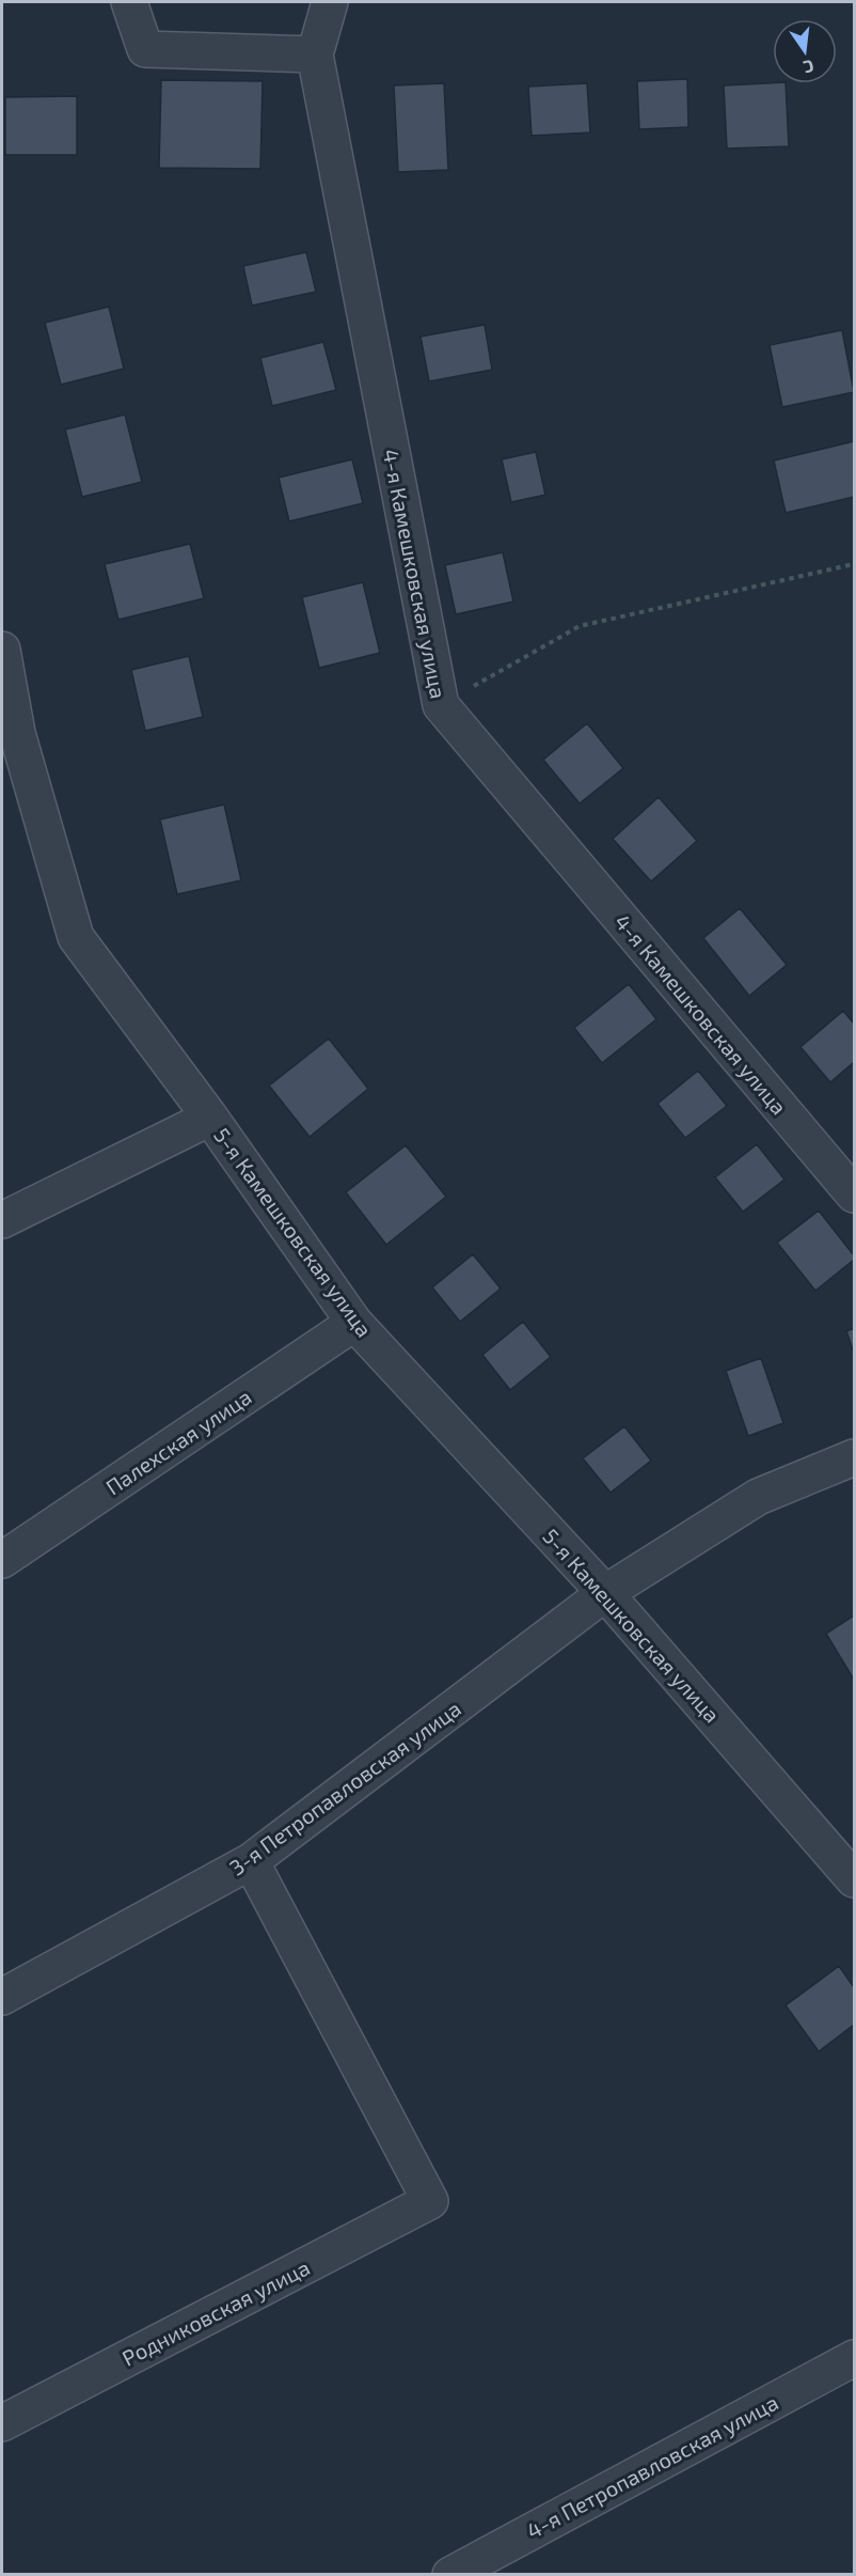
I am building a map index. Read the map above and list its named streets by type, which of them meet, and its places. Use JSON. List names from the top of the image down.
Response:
{
  "streets": {
    "street": [
      "4-я Камешковская улица",
      "5-я Камешковская улица",
      "Палехская улица",
      "3-я Петропавловская улица",
      "Родниковская улица",
      "4-я Петропавловская улица"
    ]
  },
  "crossings": [
    ["5-я Камешковская улица", "Палехская улица"],
    ["5-я Камешковская улица", "3-я Петропавловская улица"],
    ["3-я Петропавловская улица", "Родниковская улица"]
  ],
  "north": "bottom"
}
